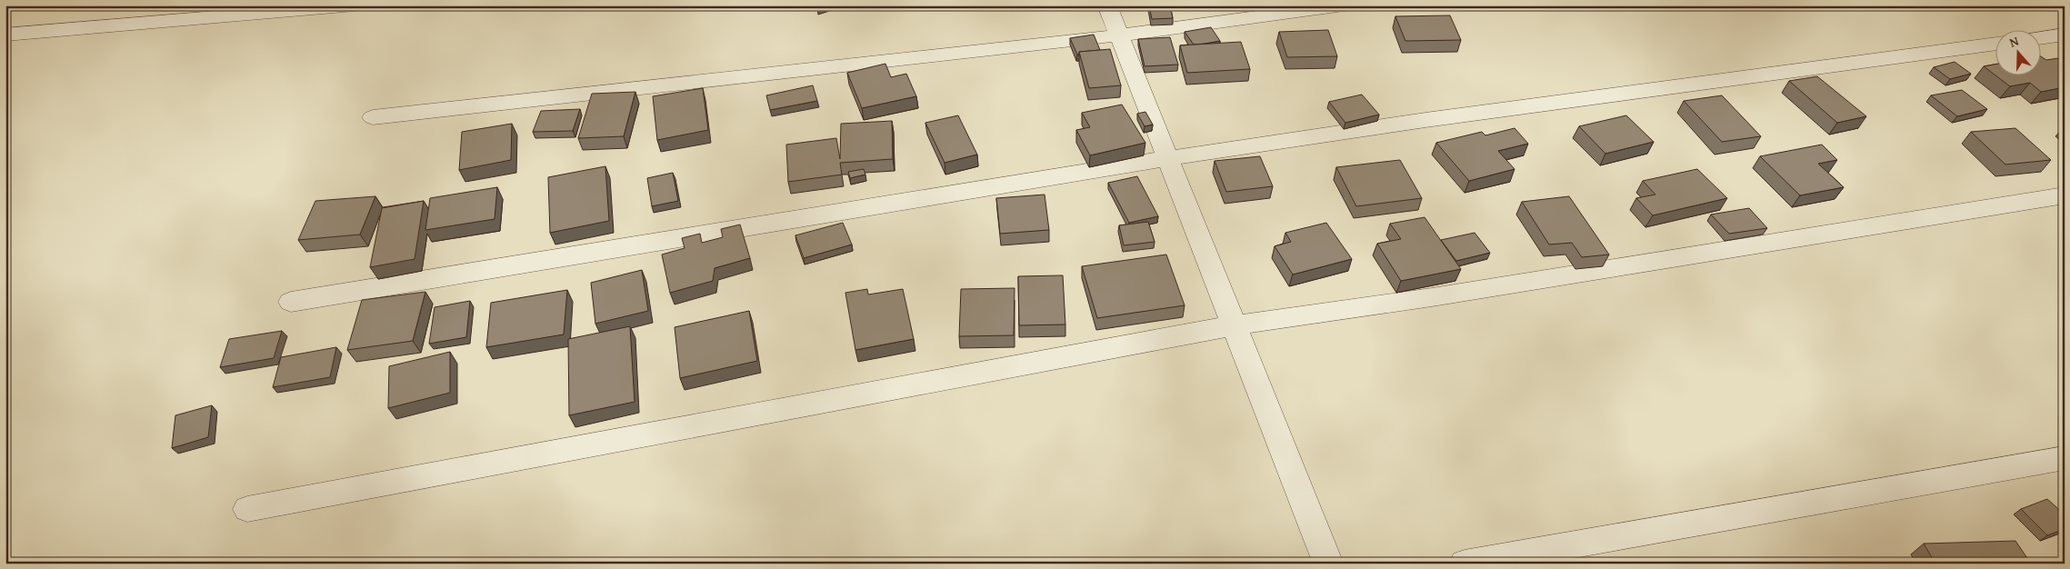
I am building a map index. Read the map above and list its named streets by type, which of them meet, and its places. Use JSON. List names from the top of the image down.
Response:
{
  "north": "top"
}
